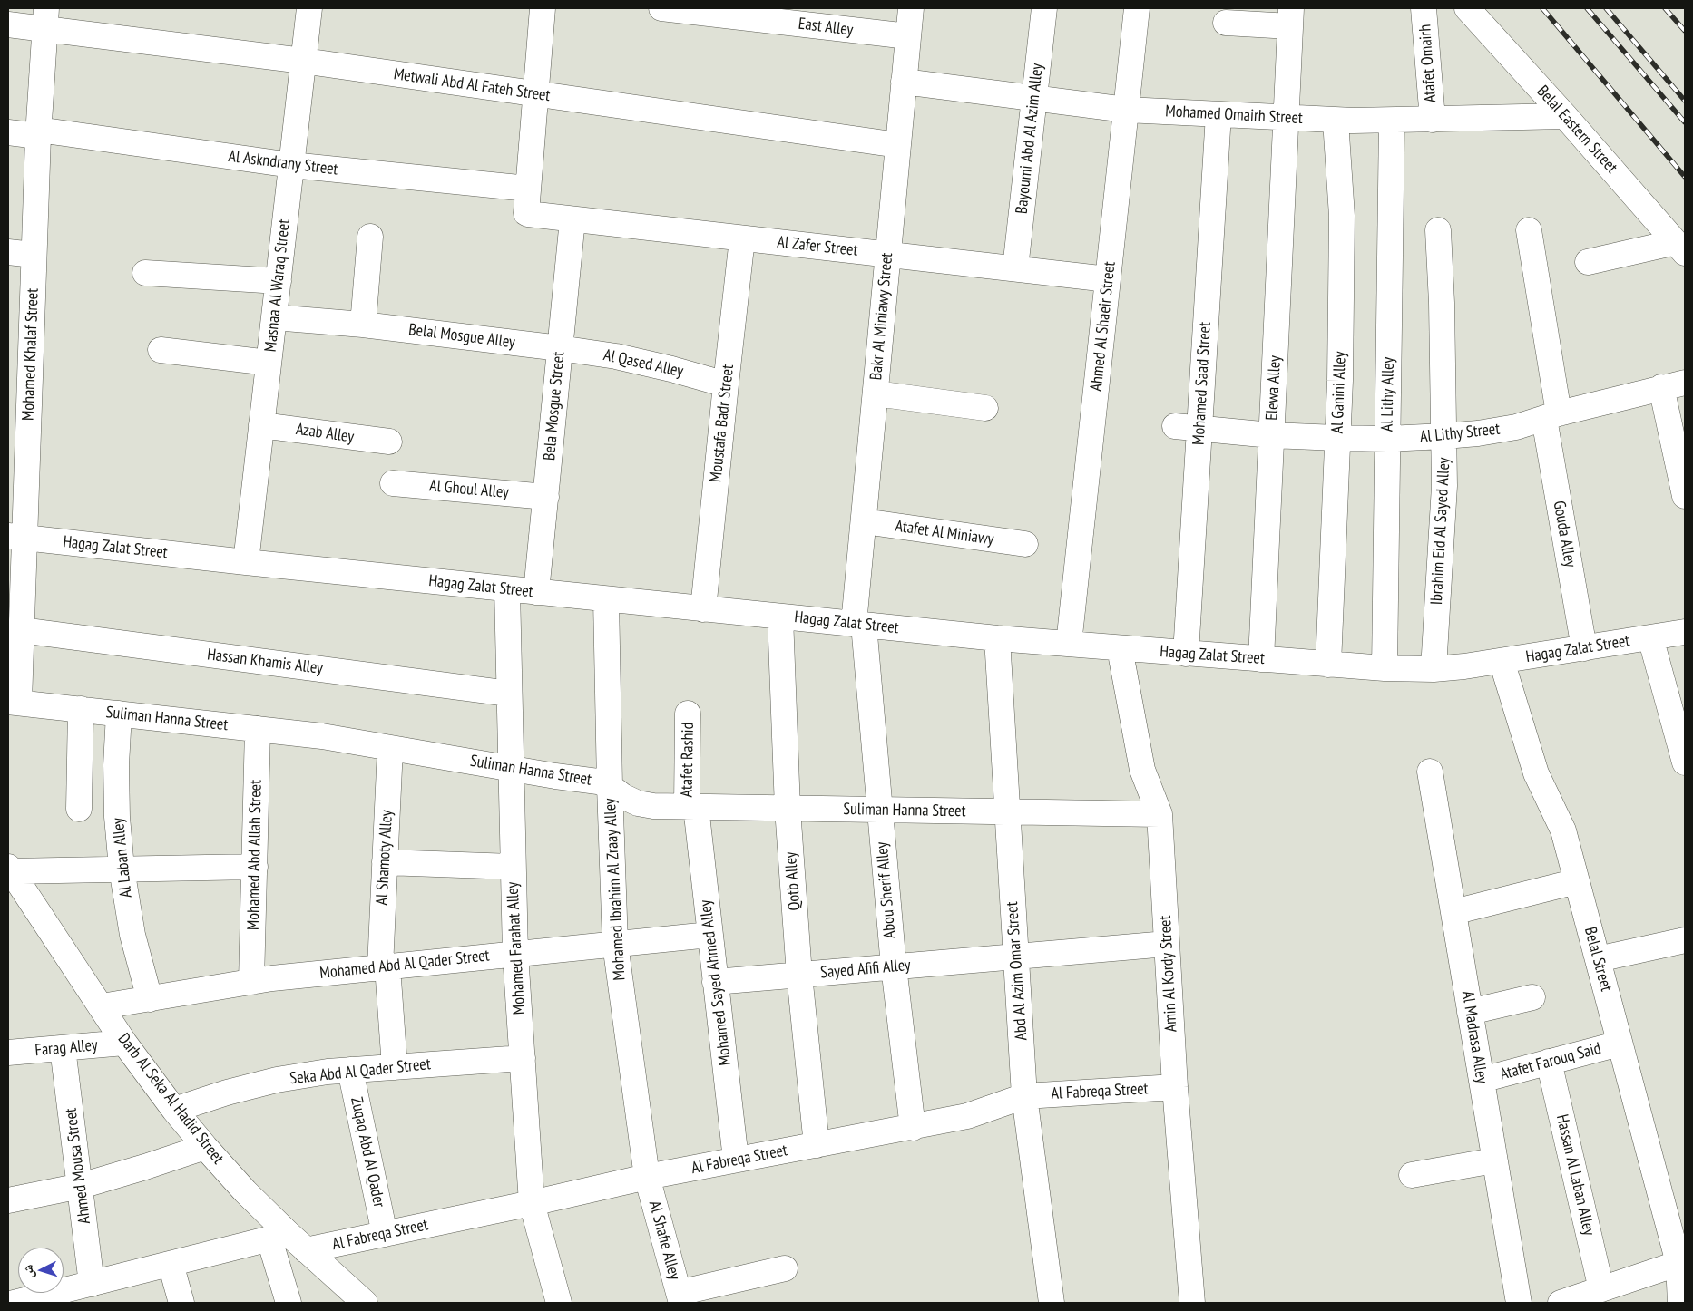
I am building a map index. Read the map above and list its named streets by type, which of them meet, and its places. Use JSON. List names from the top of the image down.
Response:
{
  "streets": {
    "street": [
      "East Alley",
      "Atafet Omairh",
      "Metwali Abd Al Fateh Street",
      "Mohamed Omairh Street",
      "Belal Eastern Street",
      "Bayoumi Abd Al Azim Alley",
      "Al Askndrany Street",
      "Al Zafer Street",
      "Masnaa Al Waraq Street",
      "Bakr Al Miniawy Street",
      "Ahmed Al Shaeir Street",
      "Belal Mosgue Alley",
      "Mohamed Khalaf Street",
      "Al Qased Alley",
      "Mohamed Saad Street",
      "Elewa Alley",
      "Al Ganini Alley",
      "Al Lithy Alley",
      "Bela Mosgue Street",
      "Moustafa Badr Street",
      "Azab Alley",
      "Al Lithy Street",
      "Al Ghoul Alley",
      "Ibrahim Eid Al Sayed Alley",
      "Atafet Al Miniawy",
      "Gouda Alley",
      "Hagag Zalat Street",
      "Hassan Khamis Alley",
      "Suliman Hanna Street",
      "Atafet Rashid",
      "Mohamed Abd Allah Street",
      "Al Laban Alley",
      "Al Shamoty Alley",
      "Qotb Alley",
      "Mohamed Ibrahim Al Zraay Alley",
      "Abou Sherif Alley",
      "Mohamed Farahat Alley",
      "Belal Street",
      "Mohamed Abd Al Qader Street",
      "Sayed Afifi Alley",
      "Abd Al Azim Omar Street",
      "Amin Al Kordy Street",
      "Mohamed Sayed Ahmed Alley",
      "Al Madrasa Alley",
      "Farag Alley",
      "Atafet Farouq Said",
      "Seka Abd Al Qader Street",
      "Al Fabreqa Street",
      "Darb Al Seka Al Hadid Street",
      "Zuqaq Abd Al Qader",
      "Ahmed Mousa Street",
      "Hassan Al Laban Alley",
      "Al Shafie Alley"
    ]
  },
  "crossings": [
    ["East Alley", "Bakr Al Miniawy Street"],
    ["Atafet Omairh", "Mohamed Omairh Street"],
    ["Metwali Abd Al Fateh Street", "Masnaa Al Waraq Street"],
    ["Metwali Abd Al Fateh Street", "Bakr Al Miniawy Street"],
    ["Metwali Abd Al Fateh Street", "Mohamed Khalaf Street"],
    ["Mohamed Omairh Street", "Belal Eastern Street"],
    ["Mohamed Omairh Street", "Bayoumi Abd Al Azim Alley"],
    ["Mohamed Omairh Street", "Bakr Al Miniawy Street"],
    ["Mohamed Omairh Street", "Ahmed Al Shaeir Street"],
    ["Mohamed Omairh Street", "Mohamed Saad Street"],
    ["Mohamed Omairh Street", "Elewa Alley"],
    ["Mohamed Omairh Street", "Al Ganini Alley"],
    ["Mohamed Omairh Street", "Al Lithy Alley"],
    ["Bayoumi Abd Al Azim Alley", "Al Zafer Street"],
    ["Al Askndrany Street", "Al Zafer Street"],
    ["Al Askndrany Street", "Masnaa Al Waraq Street"],
    ["Al Askndrany Street", "Mohamed Khalaf Street"],
    ["Al Zafer Street", "Bakr Al Miniawy Street"],
    ["Al Zafer Street", "Ahmed Al Shaeir Street"],
    ["Al Zafer Street", "Bela Mosgue Street"],
    ["Al Zafer Street", "Moustafa Badr Street"],
    ["Masnaa Al Waraq Street", "Belal Mosgue Alley"],
    ["Masnaa Al Waraq Street", "Azab Alley"],
    ["Masnaa Al Waraq Street", "Hagag Zalat Street"],
    ["Bakr Al Miniawy Street", "Atafet Al Miniawy"],
    ["Bakr Al Miniawy Street", "Hagag Zalat Street"],
    ["Bakr Al Miniawy Street", "Abou Sherif Alley"],
    ["Ahmed Al Shaeir Street", "Hagag Zalat Street"],
    ["Belal Mosgue Alley", "Al Qased Alley"],
    ["Belal Mosgue Alley", "Bela Mosgue Street"],
    ["Mohamed Khalaf Street", "Hagag Zalat Street"],
    ["Mohamed Khalaf Street", "Hassan Khamis Alley"],
    ["Mohamed Khalaf Street", "Suliman Hanna Street"],
    ["Al Qased Alley", "Bela Mosgue Street"],
    ["Al Qased Alley", "Moustafa Badr Street"],
    ["Mohamed Saad Street", "Al Lithy Street"],
    ["Mohamed Saad Street", "Hagag Zalat Street"],
    ["Elewa Alley", "Al Lithy Street"],
    ["Elewa Alley", "Hagag Zalat Street"],
    ["Al Ganini Alley", "Al Lithy Street"],
    ["Al Ganini Alley", "Hagag Zalat Street"],
    ["Al Lithy Alley", "Al Lithy Street"],
    ["Al Lithy Alley", "Hagag Zalat Street"],
    ["Bela Mosgue Street", "Al Ghoul Alley"],
    ["Bela Mosgue Street", "Hagag Zalat Street"],
    ["Moustafa Badr Street", "Hagag Zalat Street"],
    ["Al Lithy Street", "Ibrahim Eid Al Sayed Alley"],
    ["Al Lithy Street", "Gouda Alley"],
    ["Ibrahim Eid Al Sayed Alley", "Hagag Zalat Street"],
    ["Gouda Alley", "Hagag Zalat Street"],
    ["Hagag Zalat Street", "Qotb Alley"],
    ["Hagag Zalat Street", "Mohamed Ibrahim Al Zraay Alley"],
    ["Hagag Zalat Street", "Abou Sherif Alley"],
    ["Hagag Zalat Street", "Mohamed Farahat Alley"],
    ["Hagag Zalat Street", "Belal Street"],
    ["Hagag Zalat Street", "Abd Al Azim Omar Street"],
    ["Hagag Zalat Street", "Amin Al Kordy Street"],
    ["Hassan Khamis Alley", "Mohamed Farahat Alley"],
    ["Suliman Hanna Street", "Atafet Rashid"],
    ["Suliman Hanna Street", "Mohamed Abd Allah Street"],
    ["Suliman Hanna Street", "Al Laban Alley"],
    ["Suliman Hanna Street", "Al Shamoty Alley"],
    ["Suliman Hanna Street", "Qotb Alley"],
    ["Suliman Hanna Street", "Mohamed Ibrahim Al Zraay Alley"],
    ["Suliman Hanna Street", "Abou Sherif Alley"],
    ["Suliman Hanna Street", "Mohamed Farahat Alley"],
    ["Suliman Hanna Street", "Abd Al Azim Omar Street"],
    ["Suliman Hanna Street", "Amin Al Kordy Street"],
    ["Suliman Hanna Street", "Mohamed Sayed Ahmed Alley"],
    ["Atafet Rashid", "Mohamed Sayed Ahmed Alley"],
    ["Mohamed Abd Allah Street", "Mohamed Abd Al Qader Street"],
    ["Al Laban Alley", "Mohamed Abd Al Qader Street"],
    ["Al Shamoty Alley", "Mohamed Abd Al Qader Street"],
    ["Al Shamoty Alley", "Seka Abd Al Qader Street"],
    ["Qotb Alley", "Sayed Afifi Alley"],
    ["Qotb Alley", "Al Fabreqa Street"],
    ["Mohamed Ibrahim Al Zraay Alley", "Mohamed Abd Al Qader Street"],
    ["Mohamed Ibrahim Al Zraay Alley", "Al Fabreqa Street"],
    ["Mohamed Ibrahim Al Zraay Alley", "Al Shafie Alley"],
    ["Abou Sherif Alley", "Sayed Afifi Alley"],
    ["Abou Sherif Alley", "Al Fabreqa Street"],
    ["Mohamed Farahat Alley", "Mohamed Abd Al Qader Street"],
    ["Mohamed Farahat Alley", "Seka Abd Al Qader Street"],
    ["Mohamed Farahat Alley", "Al Fabreqa Street"],
    ["Belal Street", "Atafet Farouq Said"],
    ["Mohamed Abd Al Qader Street", "Mohamed Sayed Ahmed Alley"],
    ["Mohamed Abd Al Qader Street", "Darb Al Seka Al Hadid Street"],
    ["Sayed Afifi Alley", "Abd Al Azim Omar Street"],
    ["Sayed Afifi Alley", "Amin Al Kordy Street"],
    ["Sayed Afifi Alley", "Mohamed Sayed Ahmed Alley"],
    ["Abd Al Azim Omar Street", "Al Fabreqa Street"],
    ["Amin Al Kordy Street", "Al Fabreqa Street"],
    ["Mohamed Sayed Ahmed Alley", "Al Fabreqa Street"],
    ["Al Madrasa Alley", "Atafet Farouq Said"],
    ["Farag Alley", "Darb Al Seka Al Hadid Street"],
    ["Farag Alley", "Ahmed Mousa Street"],
    ["Atafet Farouq Said", "Hassan Al Laban Alley"],
    ["Seka Abd Al Qader Street", "Darb Al Seka Al Hadid Street"],
    ["Seka Abd Al Qader Street", "Zuqaq Abd Al Qader"],
    ["Al Fabreqa Street", "Darb Al Seka Al Hadid Street"],
    ["Al Fabreqa Street", "Zuqaq Abd Al Qader"],
    ["Al Fabreqa Street", "Ahmed Mousa Street"],
    ["Al Fabreqa Street", "Al Shafie Alley"]
  ],
  "north": "left"
}
